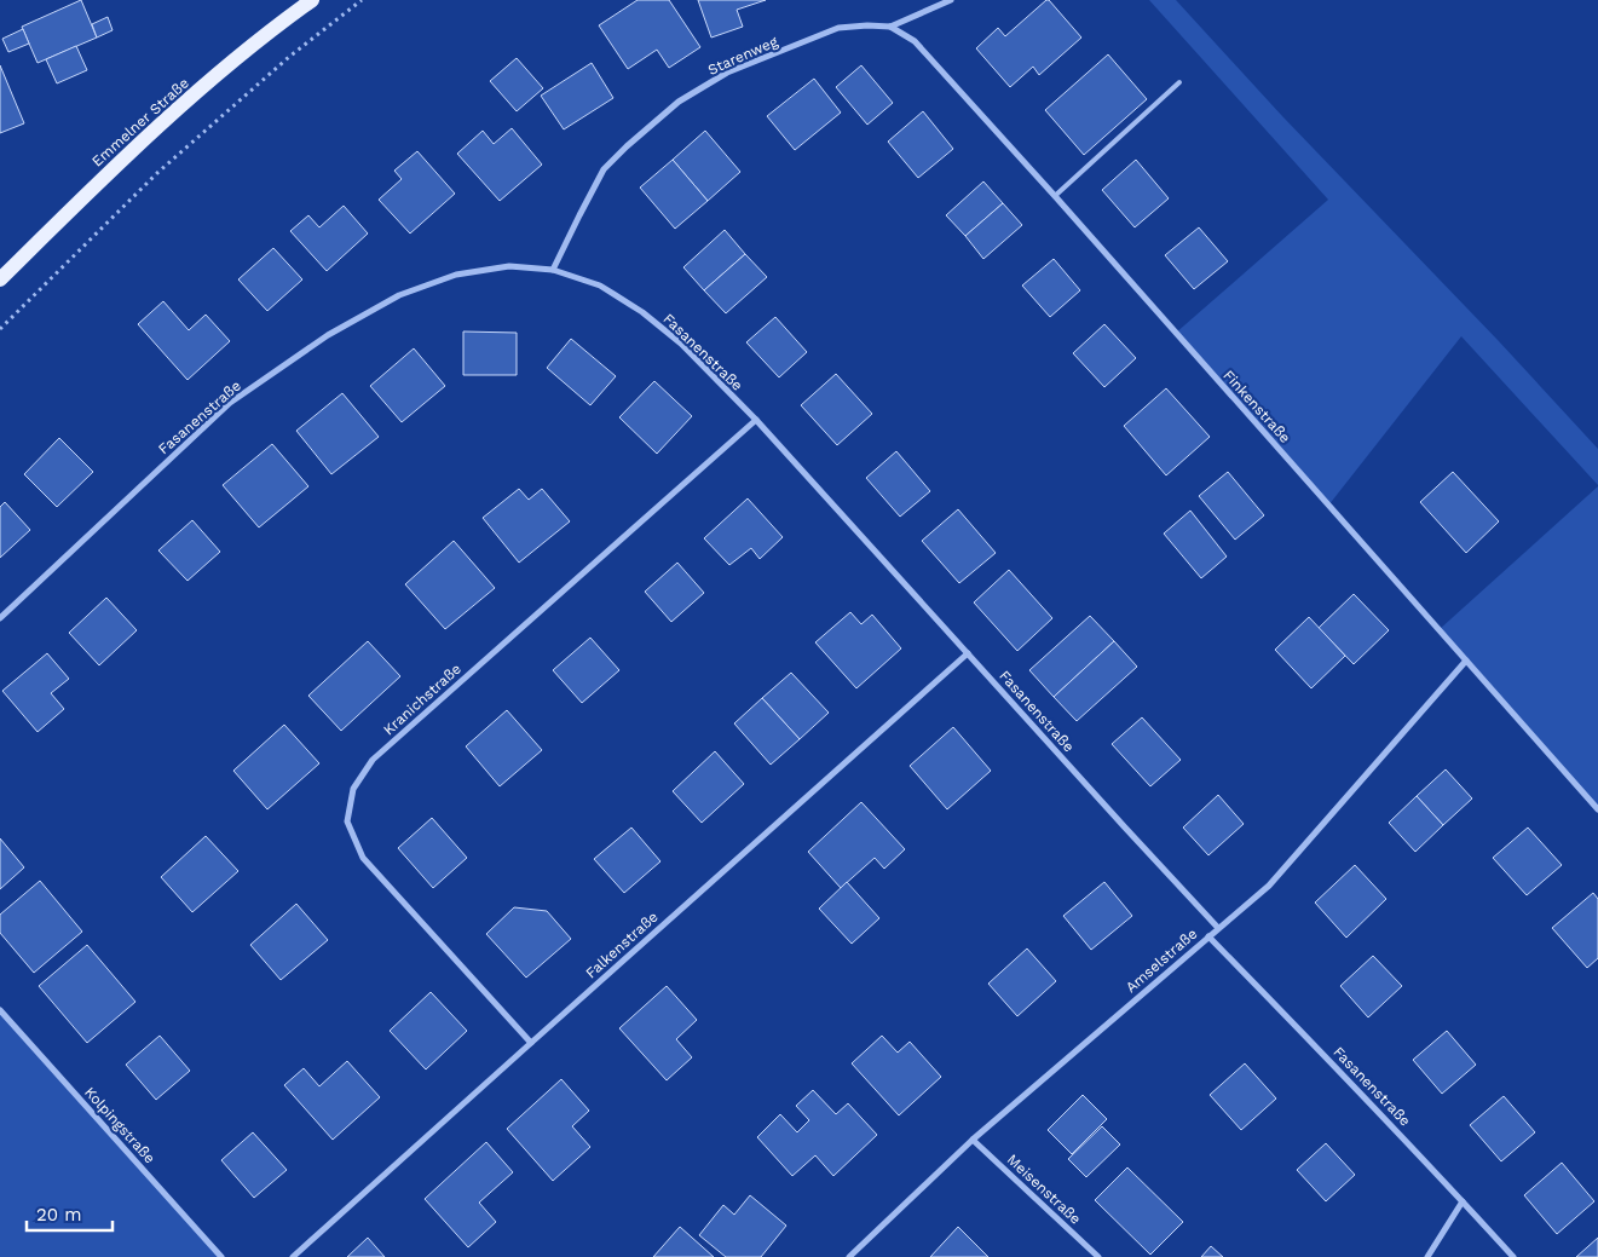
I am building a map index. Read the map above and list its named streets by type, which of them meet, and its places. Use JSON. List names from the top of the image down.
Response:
{
  "streets": {
    "main road": ["Emmelner Straße"],
    "street": [
      "Starenweg",
      "Fasanenstraße",
      "Finkenstraße",
      "Kranichstraße",
      "Falkenstraße",
      "Amselstraße",
      "Kolpingstraße",
      "Meisenstraße"
    ]
  },
  "crossings": [
    ["Starenweg", "Fasanenstraße"],
    ["Starenweg", "Finkenstraße"],
    ["Fasanenstraße", "Kranichstraße"],
    ["Fasanenstraße", "Falkenstraße"],
    ["Fasanenstraße", "Amselstraße"],
    ["Finkenstraße", "Amselstraße"],
    ["Kranichstraße", "Falkenstraße"],
    ["Amselstraße", "Meisenstraße"]
  ],
  "scale_bar": "20 m"
}
